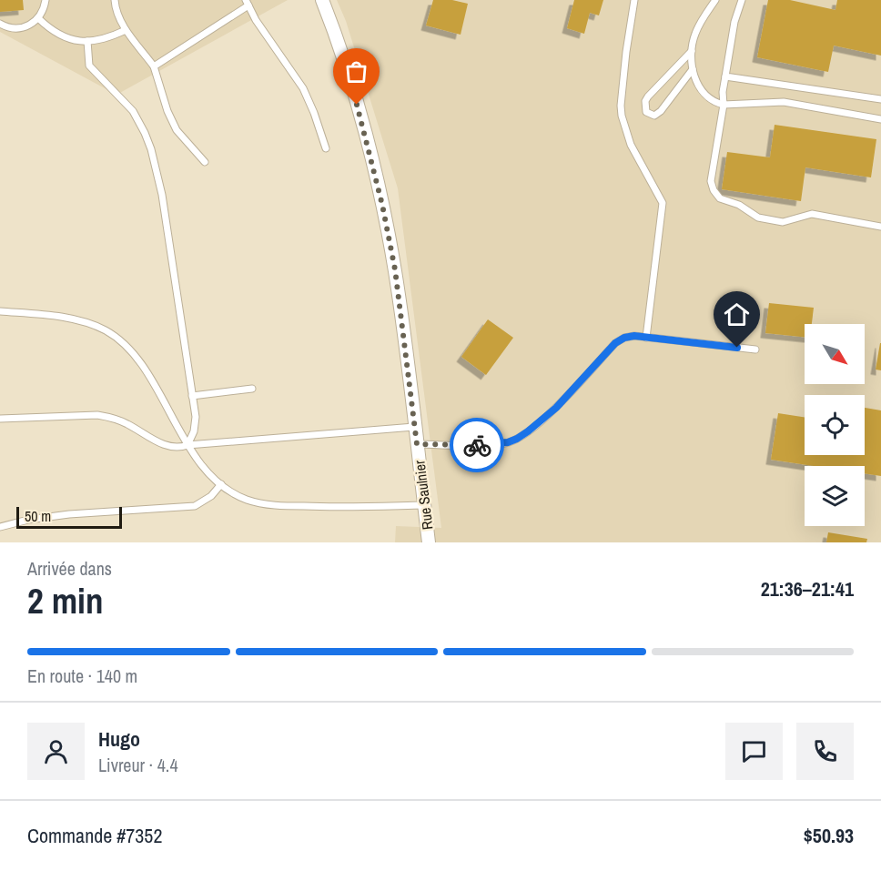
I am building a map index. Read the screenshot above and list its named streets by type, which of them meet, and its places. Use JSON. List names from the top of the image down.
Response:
{
  "streets": {
    "street": ["Rue Saulnier"]
  },
  "scale_bar": "50 m",
  "north": "bottom right",
  "page": {
    "scale": "50 m",
    "heading": ["2 min", "Arrivée dans", "21:36–21:41"],
    "panel": [
      "Hugo",
      "Livreur · 4.4",
      "Commande #7352",
      "$50.93"
    ],
    "bar": "En route · 140 m"
  }
}
